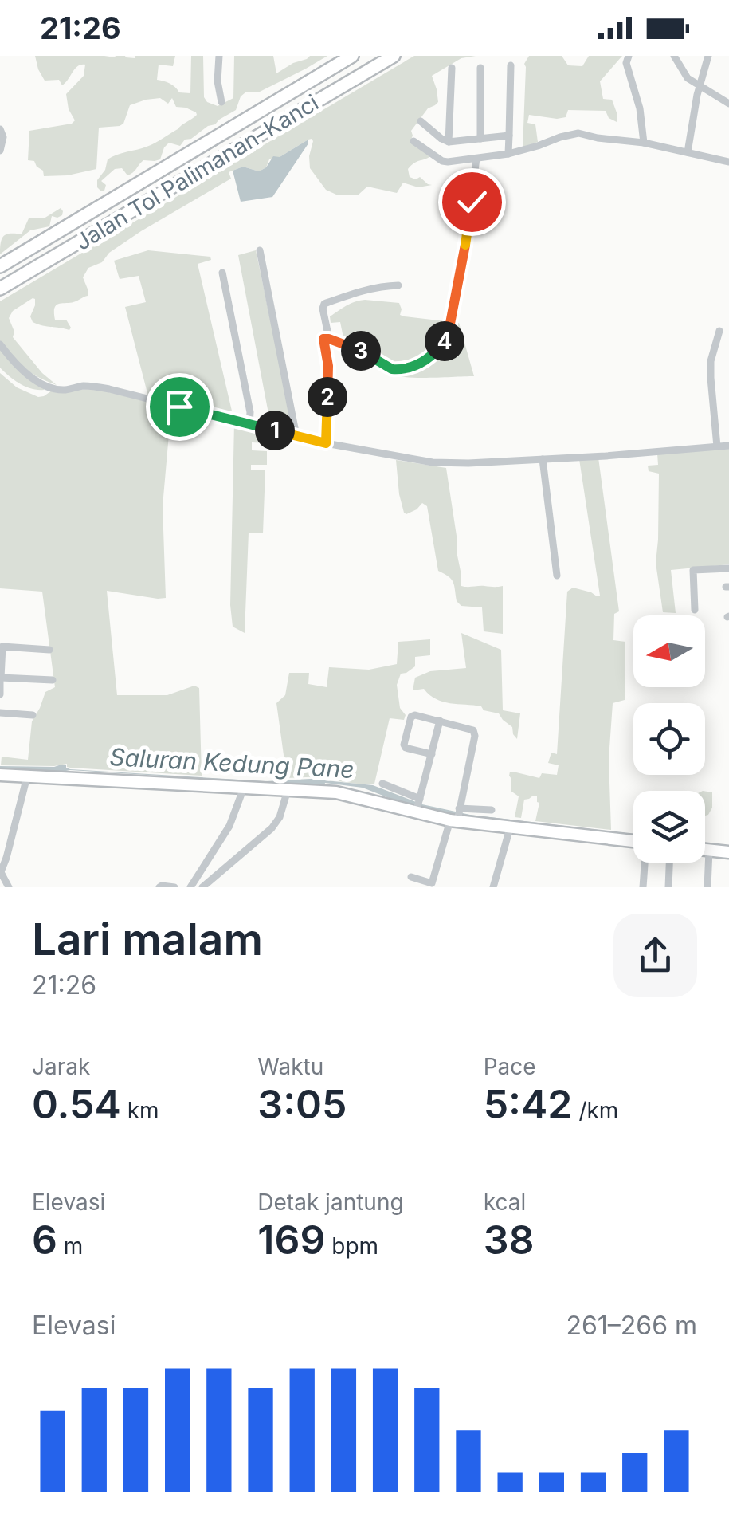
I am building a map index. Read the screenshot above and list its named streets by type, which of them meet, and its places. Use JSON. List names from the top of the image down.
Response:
{
  "streets": {
    "highway": ["Jalan Tol Palimanan–Kanci"]
  },
  "water": ["Saluran Kedung Pane"],
  "north": "left",
  "page": {
    "status": "21:26",
    "pins": [
      "4",
      "3",
      "2",
      "1"
    ],
    "heading": ["Lari malam", "21:26"],
    "stats": [
      ["Jarak", "0.54 km"],
      ["Waktu", "3:05"],
      ["Pace", "5:42 /km"],
      ["Elevasi", "6 m"],
      ["Detak jantung", "169 bpm"],
      ["kcal", "38"]
    ],
    "chart": ["Elevasi", "261–266 m"]
  }
}
